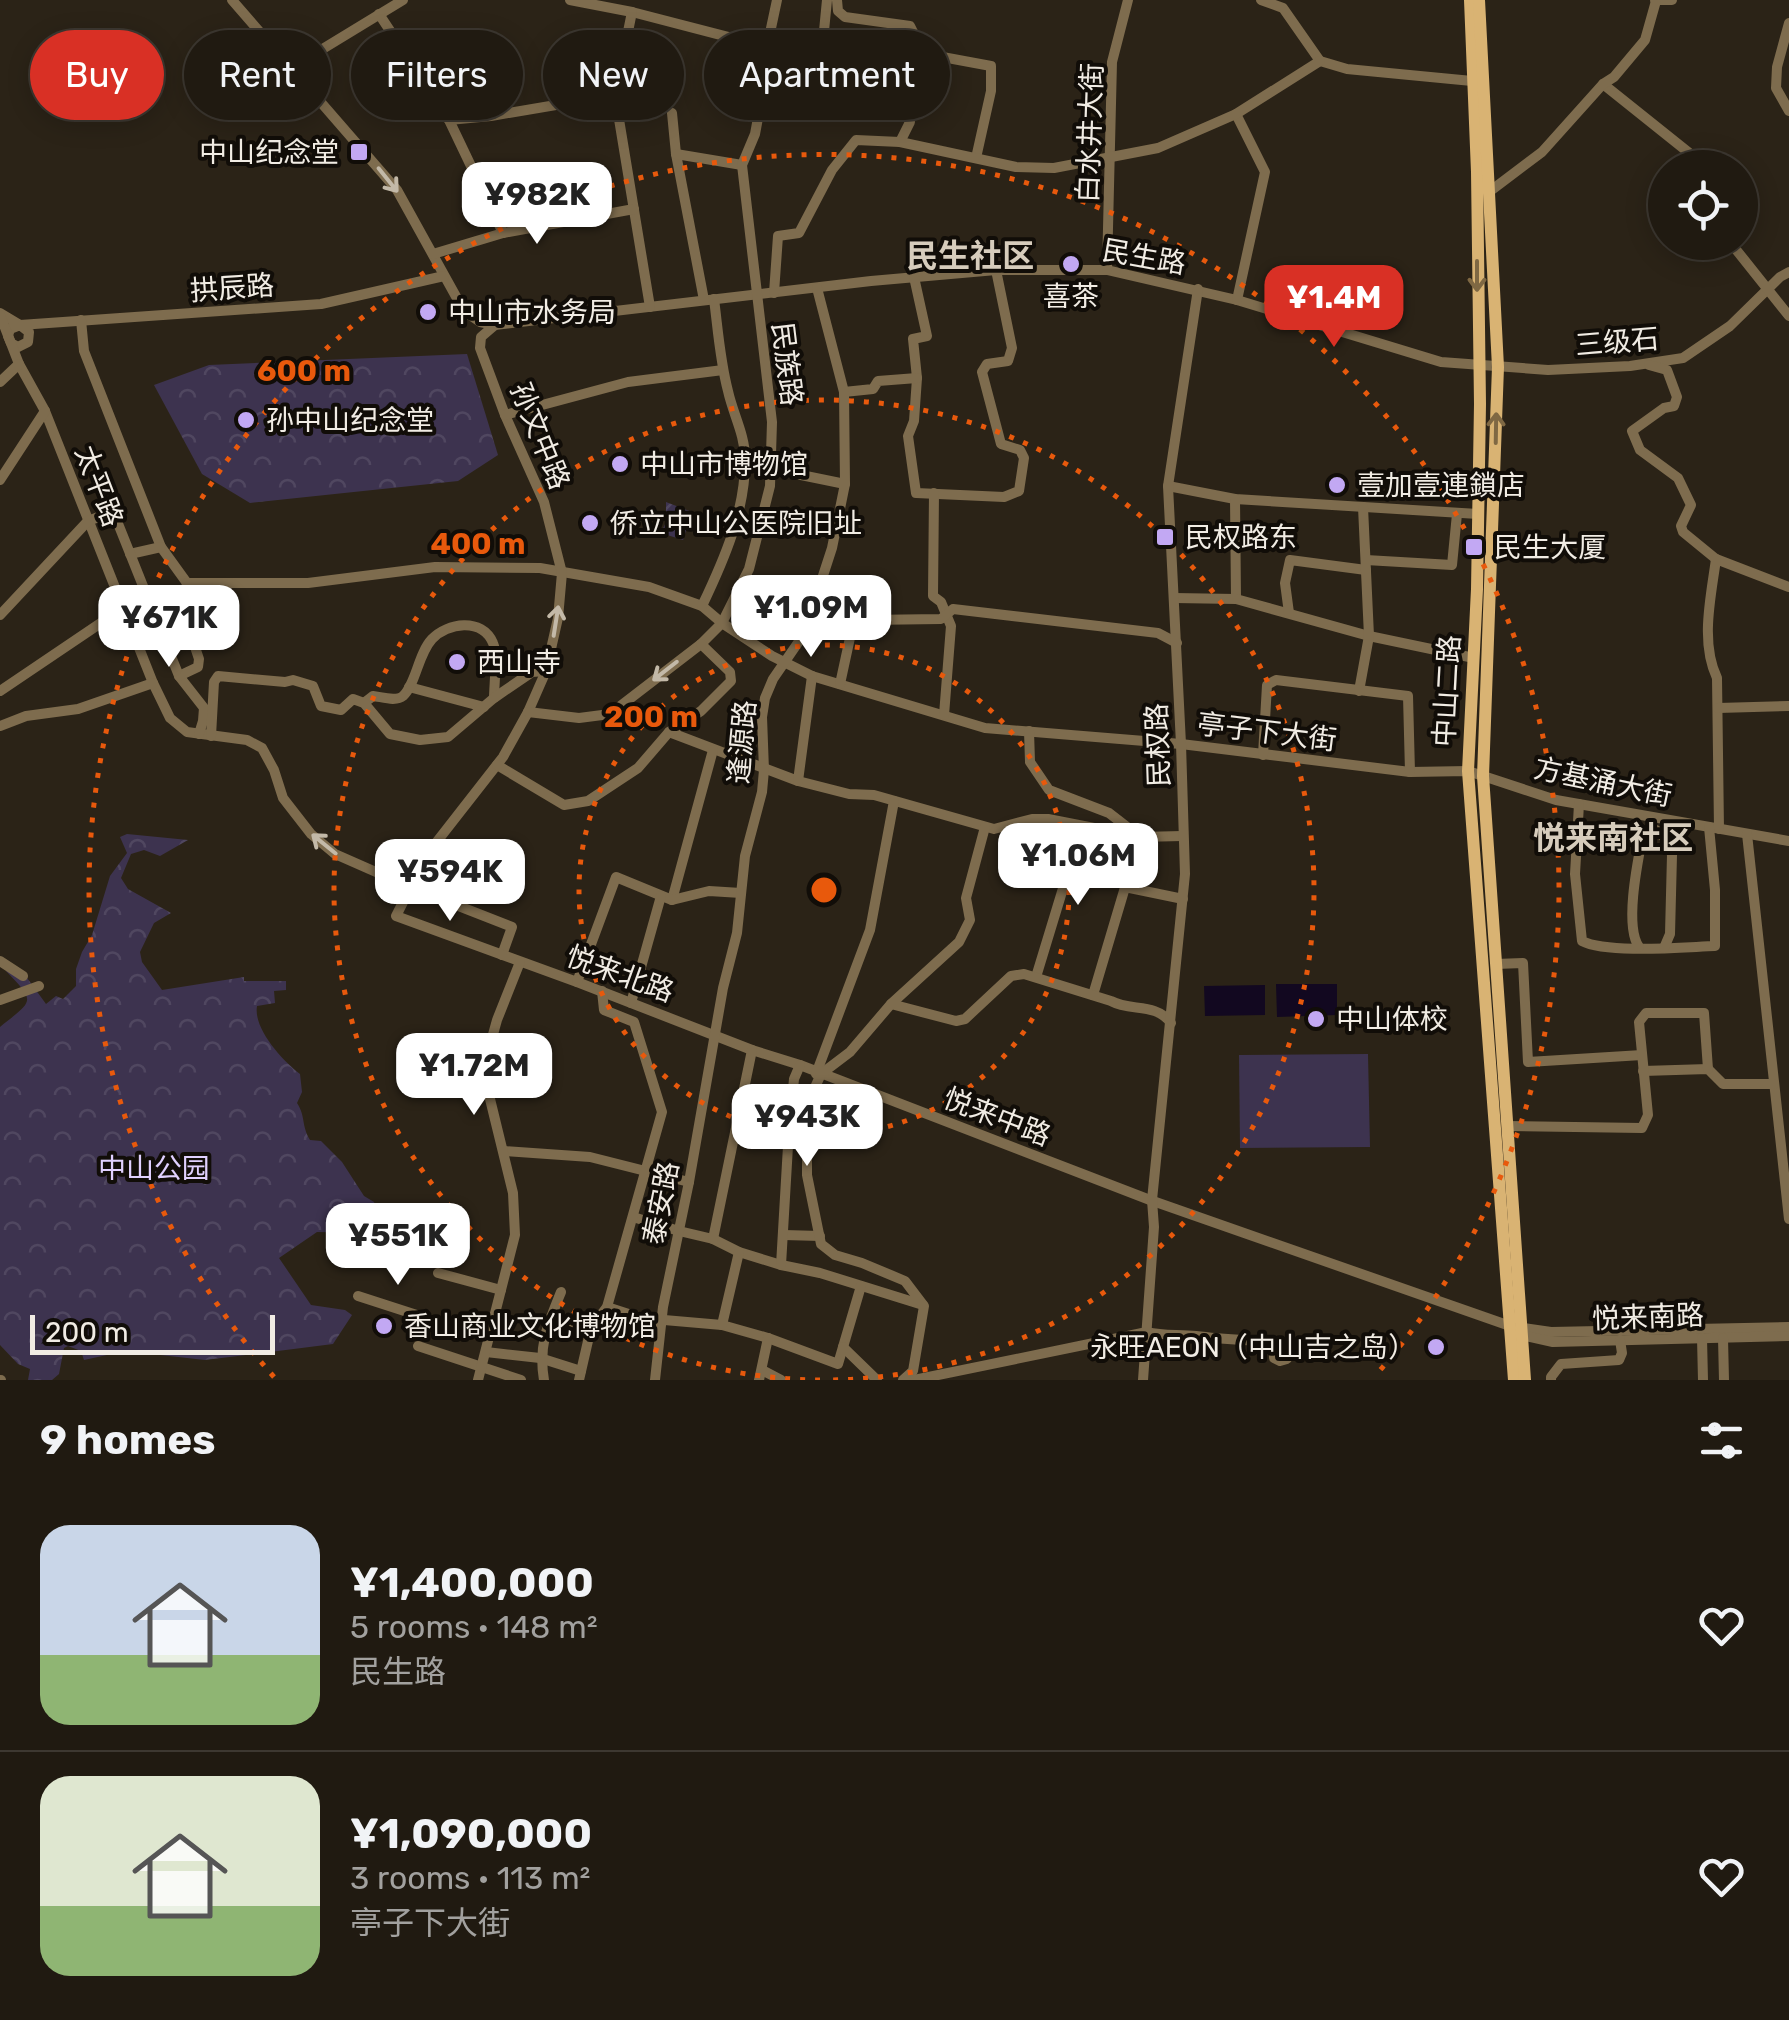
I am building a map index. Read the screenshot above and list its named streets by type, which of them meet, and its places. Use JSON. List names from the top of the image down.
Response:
{
  "streets": {
    "main road": ["中山二路"],
    "street": [
      "白水井大街",
      "民生路",
      "拱辰路",
      "三级石",
      "民族路",
      "孙文中路",
      "太平路",
      "亭子下大街",
      "逢源路",
      "民权路",
      "方基涌大街",
      "悦来北路",
      "悦来中路",
      "泰安路",
      "悦来南路"
    ]
  },
  "crossings": [
    ["白水井大街", "民生路"],
    ["民生路", "三级石"],
    ["民生路", "民族路"],
    ["民生路", "孙文中路"],
    ["民生路", "中山二路"],
    ["民生路", "逢源路"],
    ["民生路", "民权路"],
    ["拱辰路", "太平路"],
    ["三级石", "中山二路"],
    ["民族路", "孙文中路"],
    ["民族路", "亭子下大街"],
    ["孙文中路", "太平路"],
    ["孙文中路", "亭子下大街"],
    ["孙文中路", "悦来北路"],
    ["太平路", "悦来北路"],
    ["中山二路", "亭子下大街"],
    ["中山二路", "方基涌大街"],
    ["中山二路", "悦来中路"],
    ["中山二路", "悦来南路"],
    ["亭子下大街", "逢源路"],
    ["亭子下大街", "民权路"],
    ["亭子下大街", "方基涌大街"],
    ["逢源路", "悦来北路"],
    ["逢源路", "悦来中路"],
    ["逢源路", "泰安路"],
    ["民权路", "悦来中路"],
    ["悦来北路", "悦来中路"],
    ["悦来北路", "泰安路"],
    ["悦来中路", "泰安路"],
    ["悦来中路", "悦来南路"]
  ],
  "districts": ["民生社区", "悦来南社区"],
  "parks": ["中山公园"],
  "places": {
    "transit": ["中山纪念堂", "民权路东", "民生大厦"],
    "other": [
      "喜茶",
      "中山市水务局",
      "孙中山纪念堂",
      "中山市博物馆",
      "壹加壹連鎖店",
      "侨立中山公医院旧址",
      "西山寺",
      "中山体校",
      "香山商业文化博物馆",
      "永旺AEON（中山吉之岛）"
    ]
  },
  "scale_bar": "200 m",
  "page": {
    "chip": [
      "Buy",
      "Rent",
      "Filters",
      "New",
      "Apartment"
    ],
    "price": [
      "¥982K",
      "¥1.4M",
      "¥1.09M",
      "¥671K",
      "¥1.06M",
      "¥594K",
      "¥1.72M",
      "¥943K",
      "¥551K"
    ],
    "scale": "200 m",
    "heading": "9 homes",
    "list": [
      {
        "name": "¥1,400,000",
        "note": "5 rooms · 148 m² · 民生路"
      },
      {
        "name": "¥1,090,000",
        "note": "3 rooms · 113 m² · 亭子下大街"
      }
    ]
  },
  "rings": ["600 m", "400 m", "200 m"]
}
